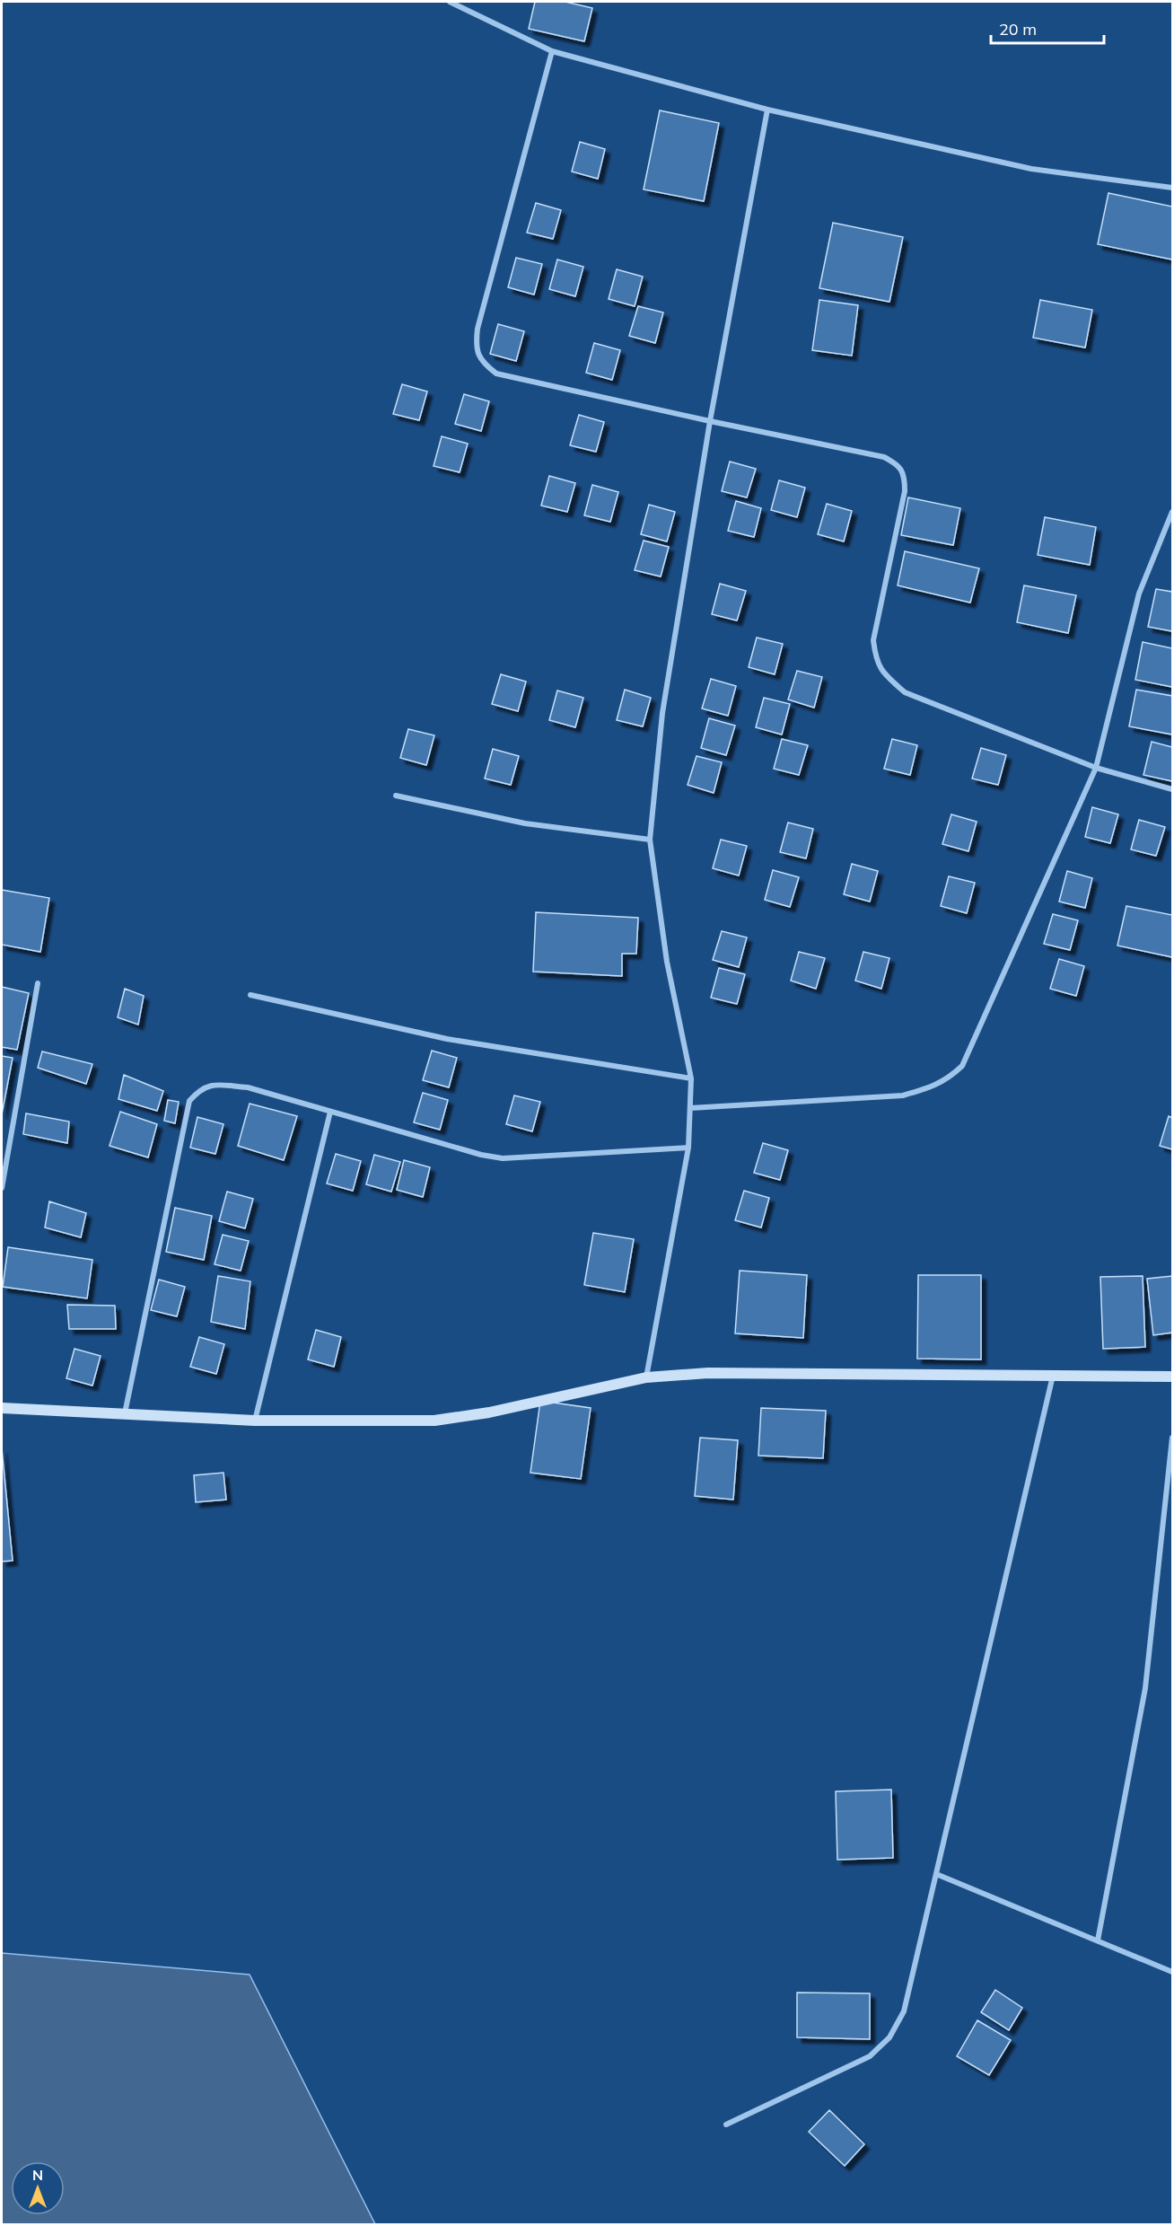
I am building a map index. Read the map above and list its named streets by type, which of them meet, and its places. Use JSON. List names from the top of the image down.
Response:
{
  "scale_bar": "20 m",
  "north": "top"
}
